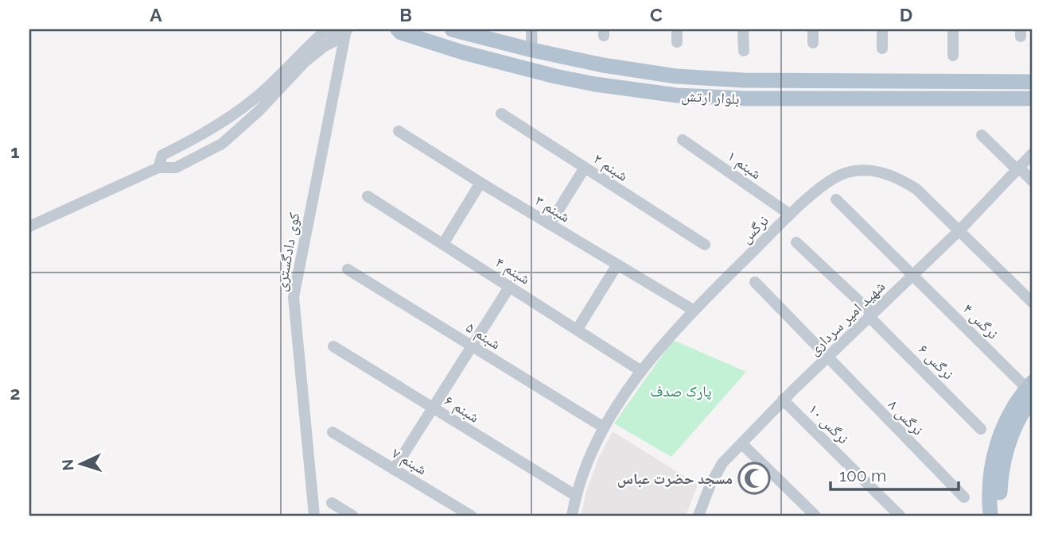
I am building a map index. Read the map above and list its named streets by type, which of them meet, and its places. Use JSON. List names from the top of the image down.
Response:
{
  "streets": {
    "main road": ["بلوار ارتش"],
    "street": [
      "شبنم ۱",
      "شبنم ۲",
      "شبنم ۳",
      "نرگس",
      "کوی دادگستری",
      "شبنم ۴",
      "شهید امیر سرداری",
      "نرگس ۴",
      "شبنم ۵",
      "نرگس ۶",
      "شبنم ۶",
      "نرگس ۸",
      "نرگس ۱۰",
      "شبنم ۷"
    ]
  },
  "crossings": [
    ["شبنم ۱", "نرگس"],
    ["شبنم ۳", "نرگس"],
    ["نرگس", "شبنم ۴"],
    ["نرگس", "شهید امیر سرداری"],
    ["نرگس", "شبنم ۵"],
    ["نرگس", "شبنم ۶"],
    ["شهید امیر سرداری", "نرگس ۴"],
    ["شهید امیر سرداری", "نرگس ۶"],
    ["شهید امیر سرداری", "نرگس ۸"],
    ["شهید امیر سرداری", "نرگس ۱۰"]
  ],
  "parks": ["پارک صدف"],
  "places": {
    "mosque": ["مسجد حضرت عباس"]
  },
  "scale_bar": "100 m",
  "north": "left",
  "grid": {
    "columns": [
      "A",
      "B",
      "C",
      "D"
    ],
    "rows": ["1", "2"]
  }
}
